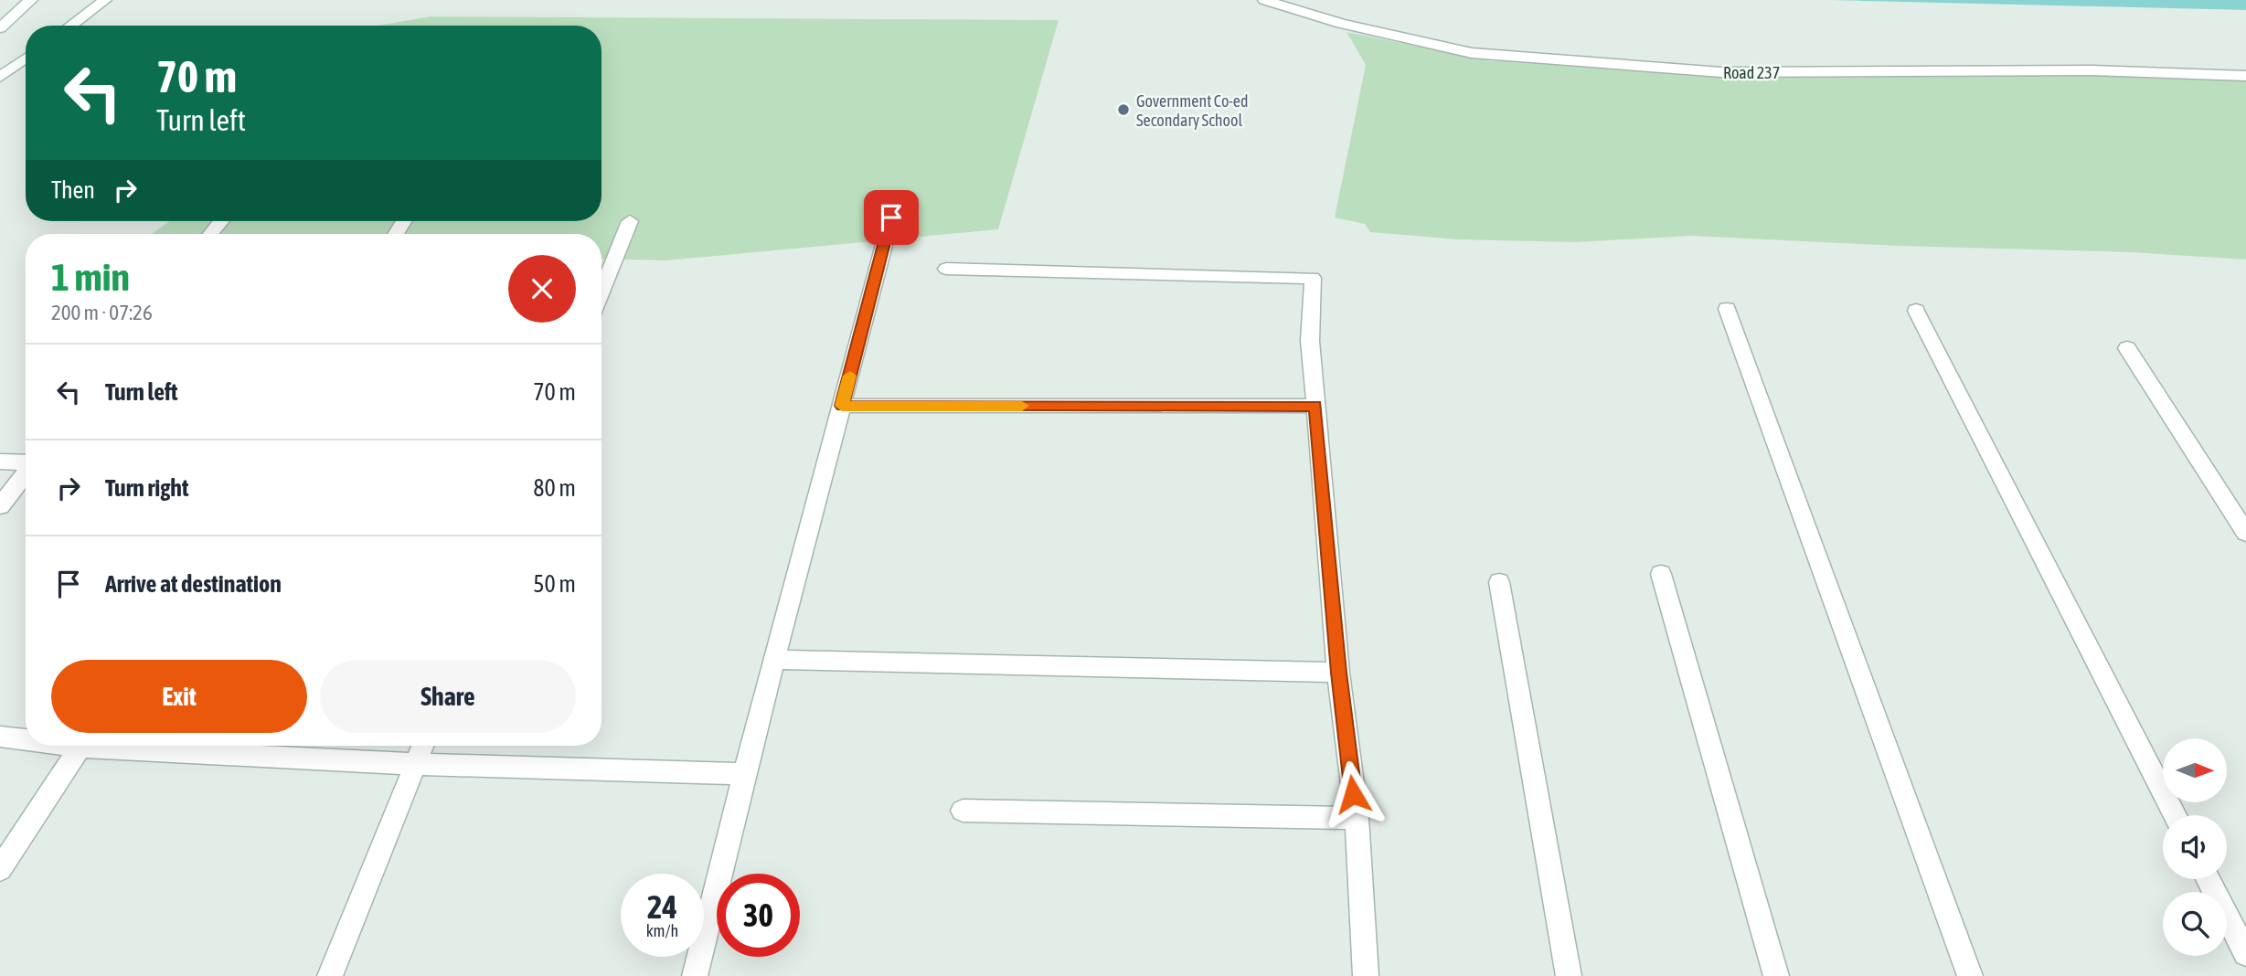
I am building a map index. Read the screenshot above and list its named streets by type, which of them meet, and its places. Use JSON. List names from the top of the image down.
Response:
{
  "streets": {
    "street": ["Road 237"]
  },
  "places": ["Government Co-ed Secondary School"],
  "north": "right",
  "page": {
    "turn": ["70 m", "Turn left"],
    "then": "Then",
    "heading": ["1 min", "200 m · 07:26"],
    "list": [
      {
        "name": "Turn left",
        "value": "70 m"
      },
      {
        "name": "Turn right",
        "value": "80 m"
      },
      {
        "name": "Arrive at destination",
        "value": "50 m"
      }
    ],
    "buttons": ["Exit", "Share"],
    "speed": "24 km/h",
    "limit": "30"
  }
}
